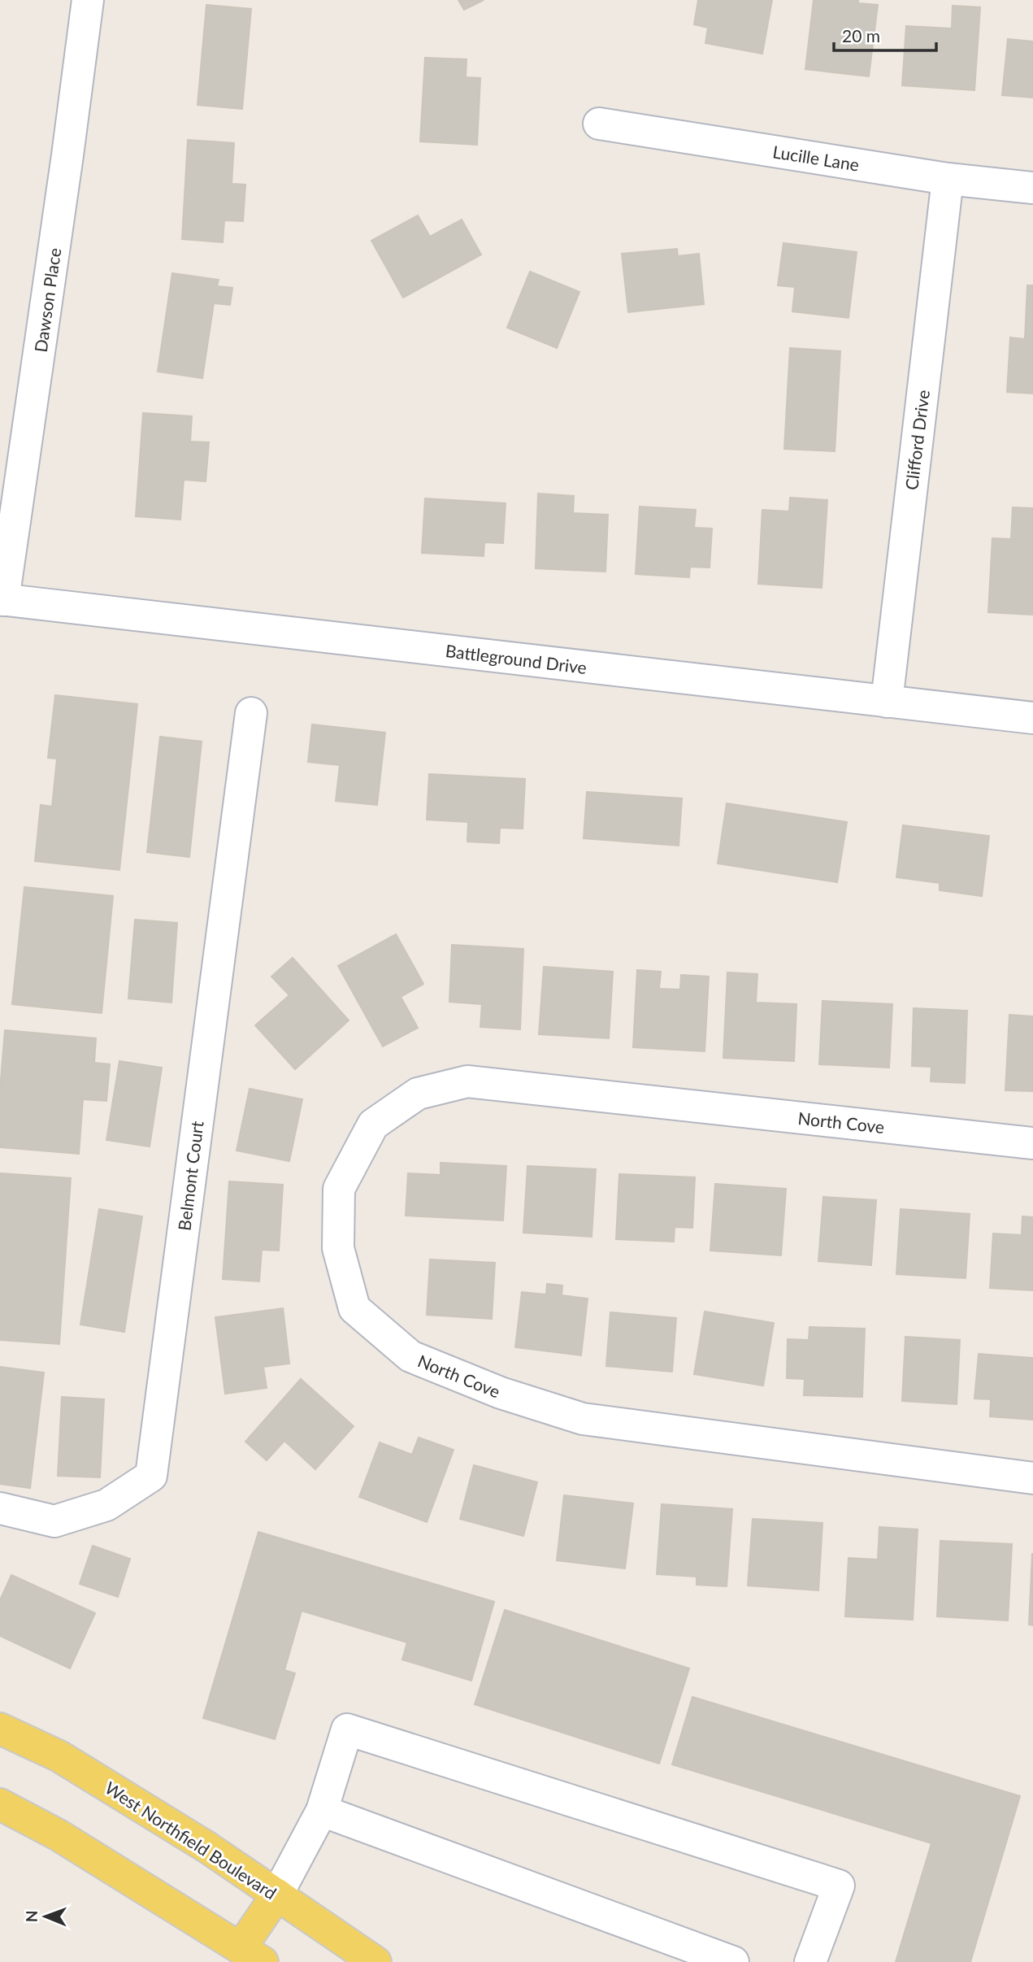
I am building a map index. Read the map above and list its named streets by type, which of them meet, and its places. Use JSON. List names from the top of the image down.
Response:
{
  "streets": {
    "main road": ["West Northfield Boulevard"],
    "street": [
      "Lucille Lane",
      "Dawson Place",
      "Clifford Drive",
      "Battleground Drive",
      "North Cove",
      "Belmont Court"
    ]
  },
  "crossings": [
    ["Lucille Lane", "Clifford Drive"],
    ["Dawson Place", "Battleground Drive"],
    ["Clifford Drive", "Battleground Drive"]
  ],
  "scale_bar": "20 m",
  "north": "left"
}
